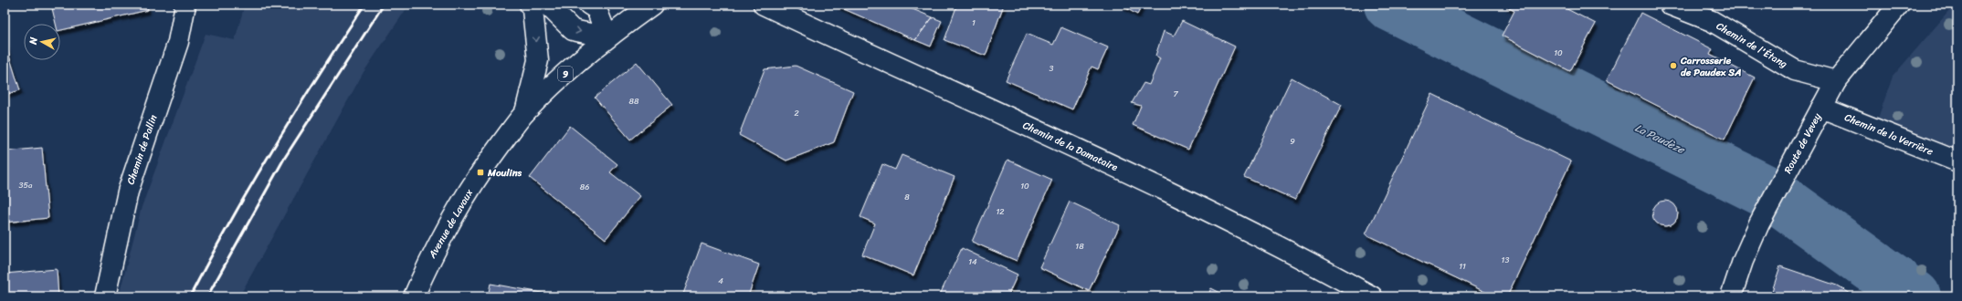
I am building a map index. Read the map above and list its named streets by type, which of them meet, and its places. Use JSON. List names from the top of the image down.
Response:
{
  "streets": {
    "street": [
      "Chemin de l'Étang",
      "9",
      "Chemin de la Verrière",
      "Route de Vevey",
      "Chemin de la Damataire",
      "Chemin de Pallin",
      "Avenue de Lavaux"
    ]
  },
  "crossings": [
    ["Chemin de l'Étang", "Route de Vevey"],
    ["Chemin de la Verrière", "Route de Vevey"]
  ],
  "water": ["La Paudèze"],
  "places": {
    "other": ["Carrosserie de Paudex SA"],
    "transit": ["Moulins"]
  },
  "house_numbers": [
    "1",
    "10",
    "3",
    "7",
    "88",
    "2",
    "9",
    "35a",
    "10",
    "86",
    "8",
    "12",
    "18",
    "13",
    "14",
    "11",
    "4"
  ],
  "north": "left"
}
